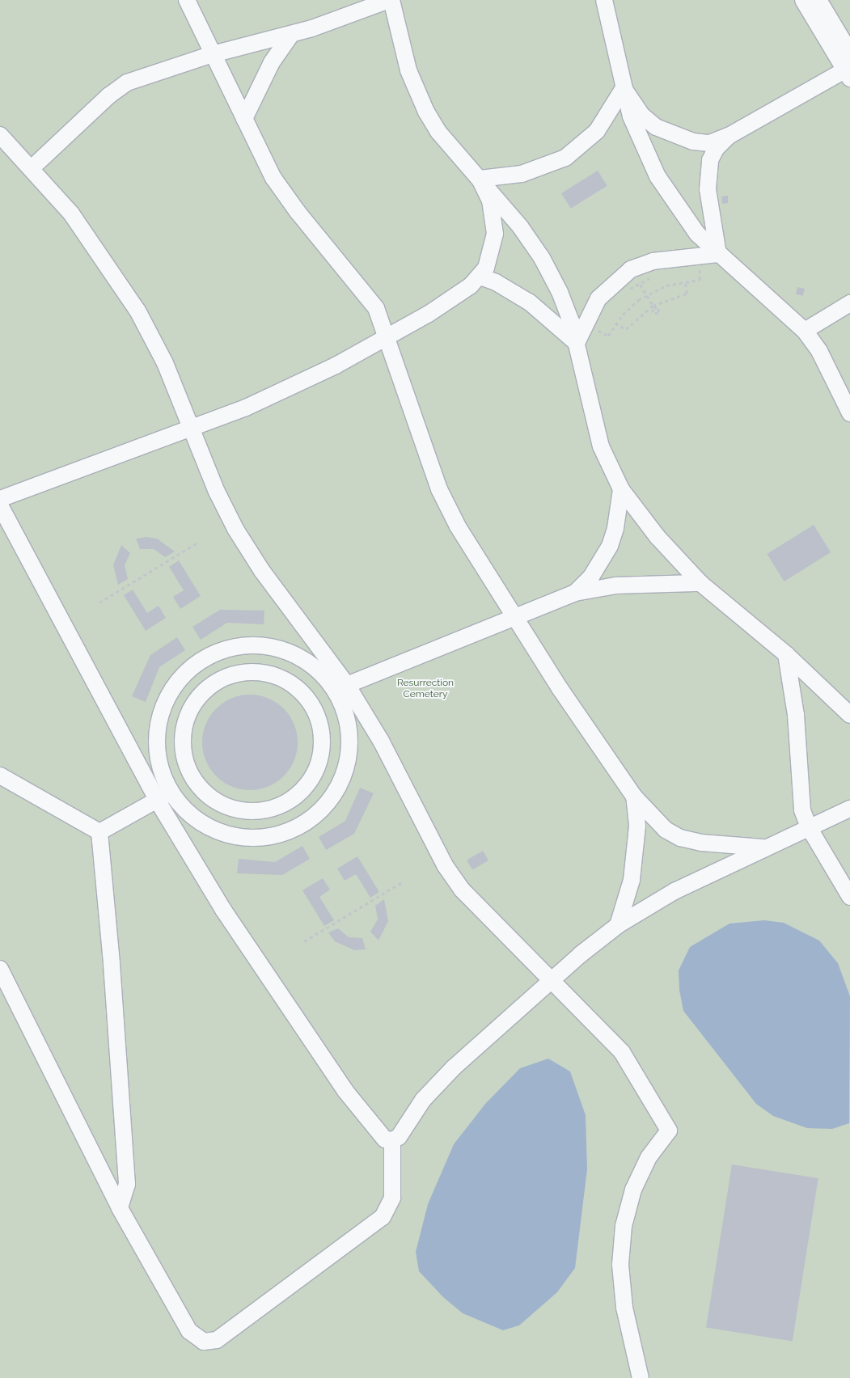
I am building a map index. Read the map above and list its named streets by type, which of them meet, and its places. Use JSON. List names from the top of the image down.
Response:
{
  "parks": ["Resurrection Cemetery"]
}
